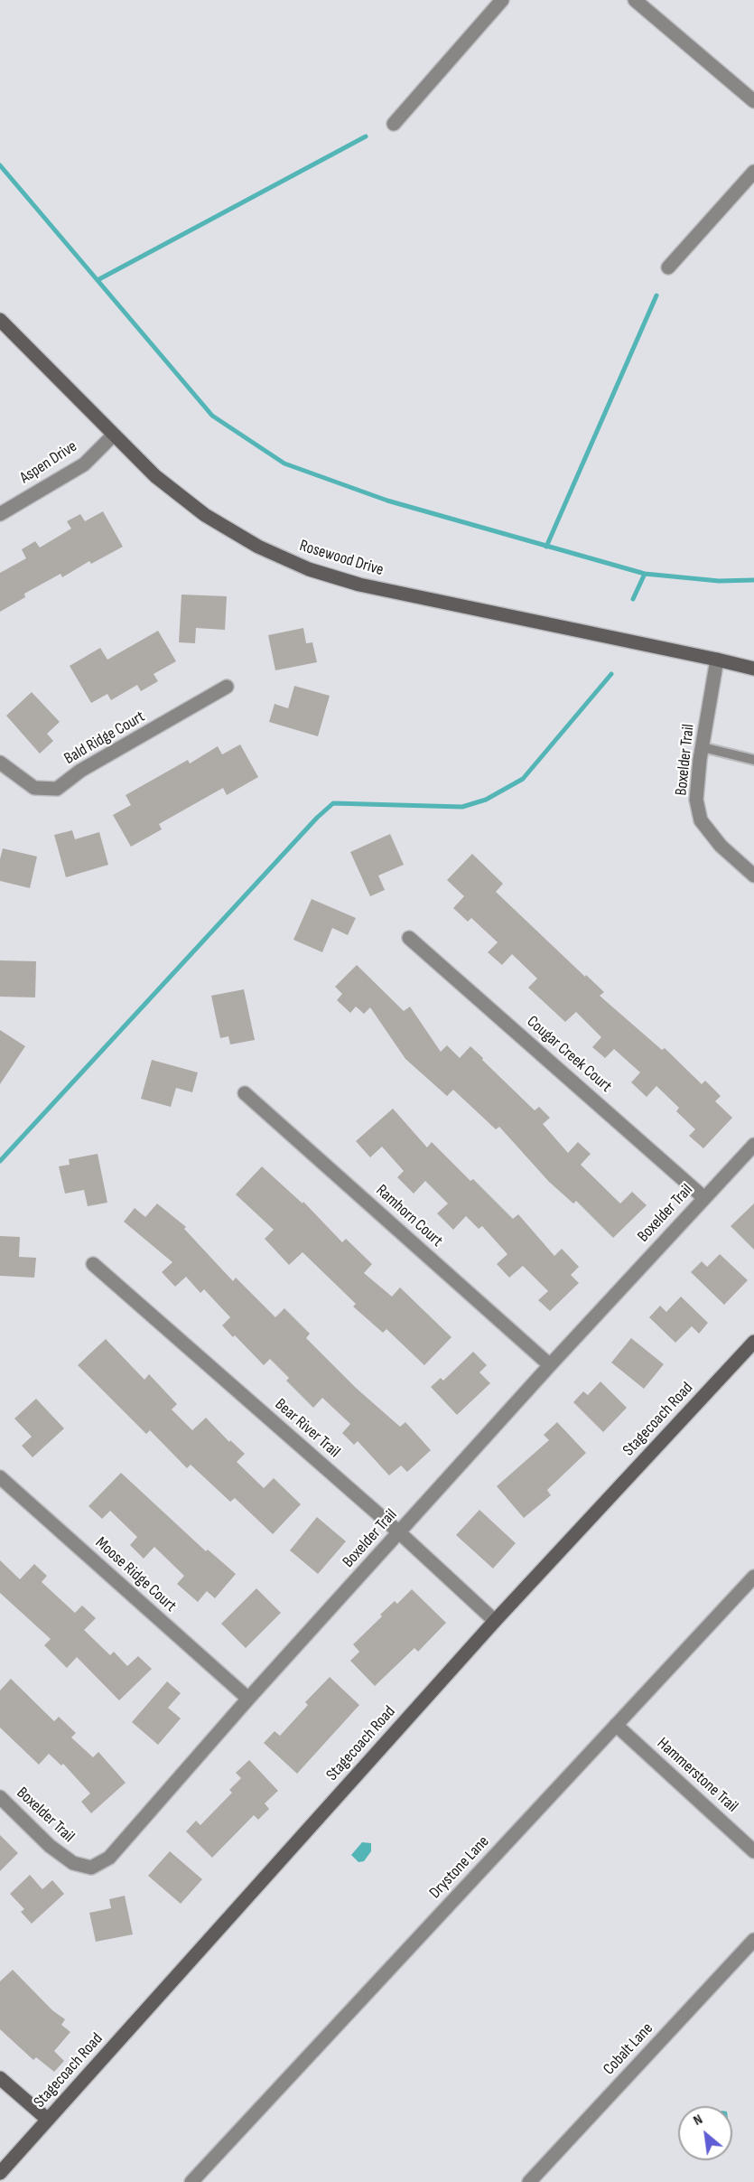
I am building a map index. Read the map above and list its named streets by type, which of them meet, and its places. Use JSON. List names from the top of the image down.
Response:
{
  "streets": {
    "main road": ["Rosewood Drive", "Stagecoach Road"],
    "street": [
      "Aspen Drive",
      "Bald Ridge Court",
      "Boxelder Trail",
      "Cougar Creek Court",
      "Ramhorn Court",
      "Bear River Trail",
      "Moose Ridge Court",
      "Hammerstone Trail",
      "Drystone Lane",
      "Cobalt Lane"
    ]
  },
  "crossings": [
    ["Aspen Drive", "Rosewood Drive"],
    ["Rosewood Drive", "Boxelder Trail"],
    ["Boxelder Trail", "Cougar Creek Court"],
    ["Boxelder Trail", "Ramhorn Court"],
    ["Boxelder Trail", "Bear River Trail"],
    ["Boxelder Trail", "Moose Ridge Court"],
    ["Stagecoach Road", "Bear River Trail"],
    ["Hammerstone Trail", "Drystone Lane"]
  ],
  "north": "top left"
}
